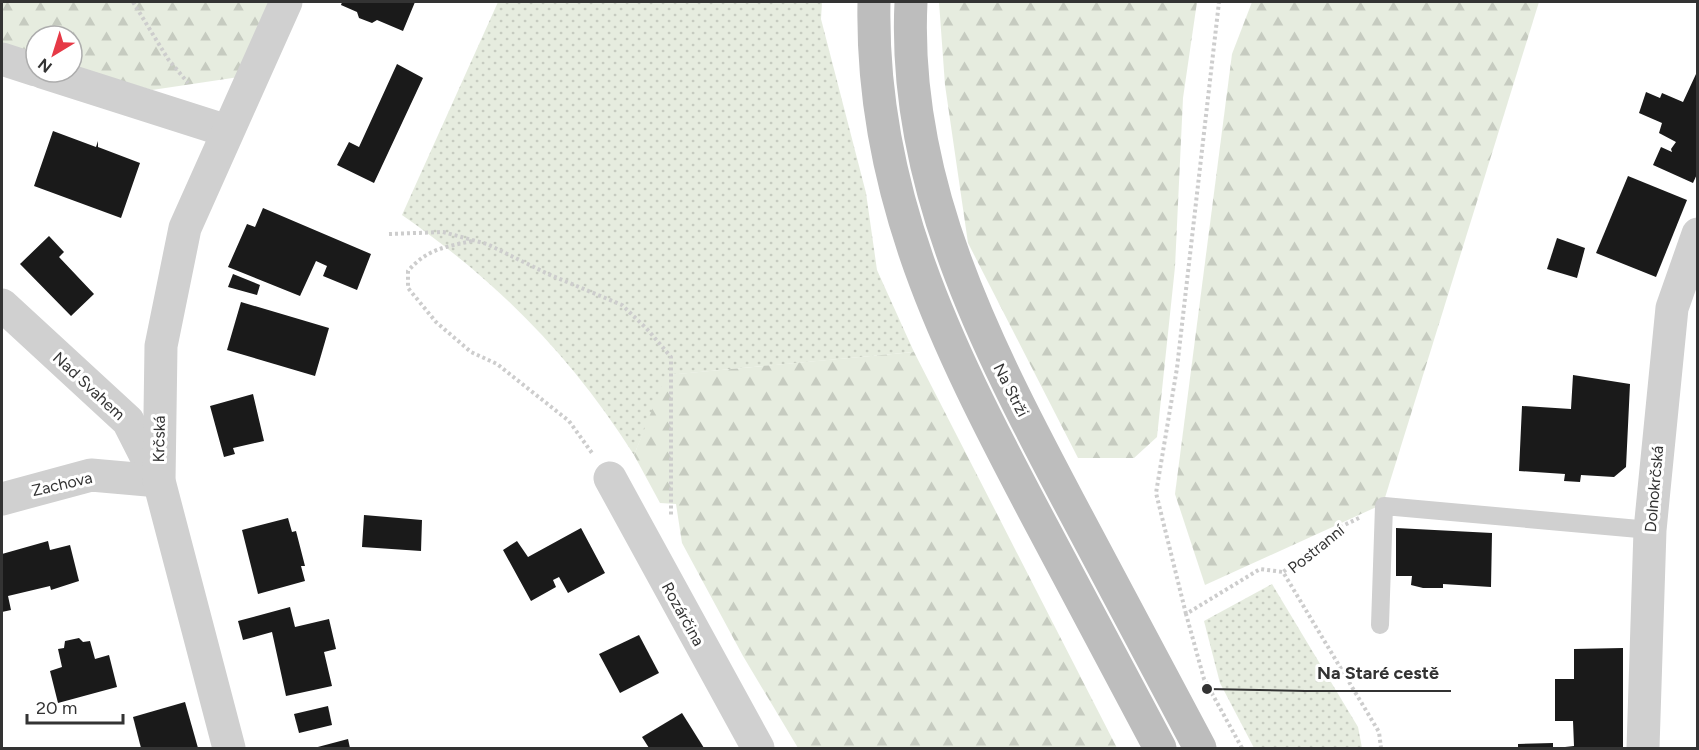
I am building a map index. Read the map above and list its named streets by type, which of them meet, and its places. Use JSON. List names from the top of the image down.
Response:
{
  "streets": {
    "street": [
      "Nad Svahem",
      "Na Strži",
      "Krčská",
      "Zachova",
      "Dolnokrčská",
      "Rozárčina"
    ],
    "path": ["Postranní"]
  },
  "crossings": [
    ["Nad Svahem", "Krčská"],
    ["Nad Svahem", "Zachova"],
    ["Krčská", "Zachova"]
  ],
  "places": ["Na Staré cestě"],
  "scale_bar": "20 m",
  "north": "bottom left"
}
